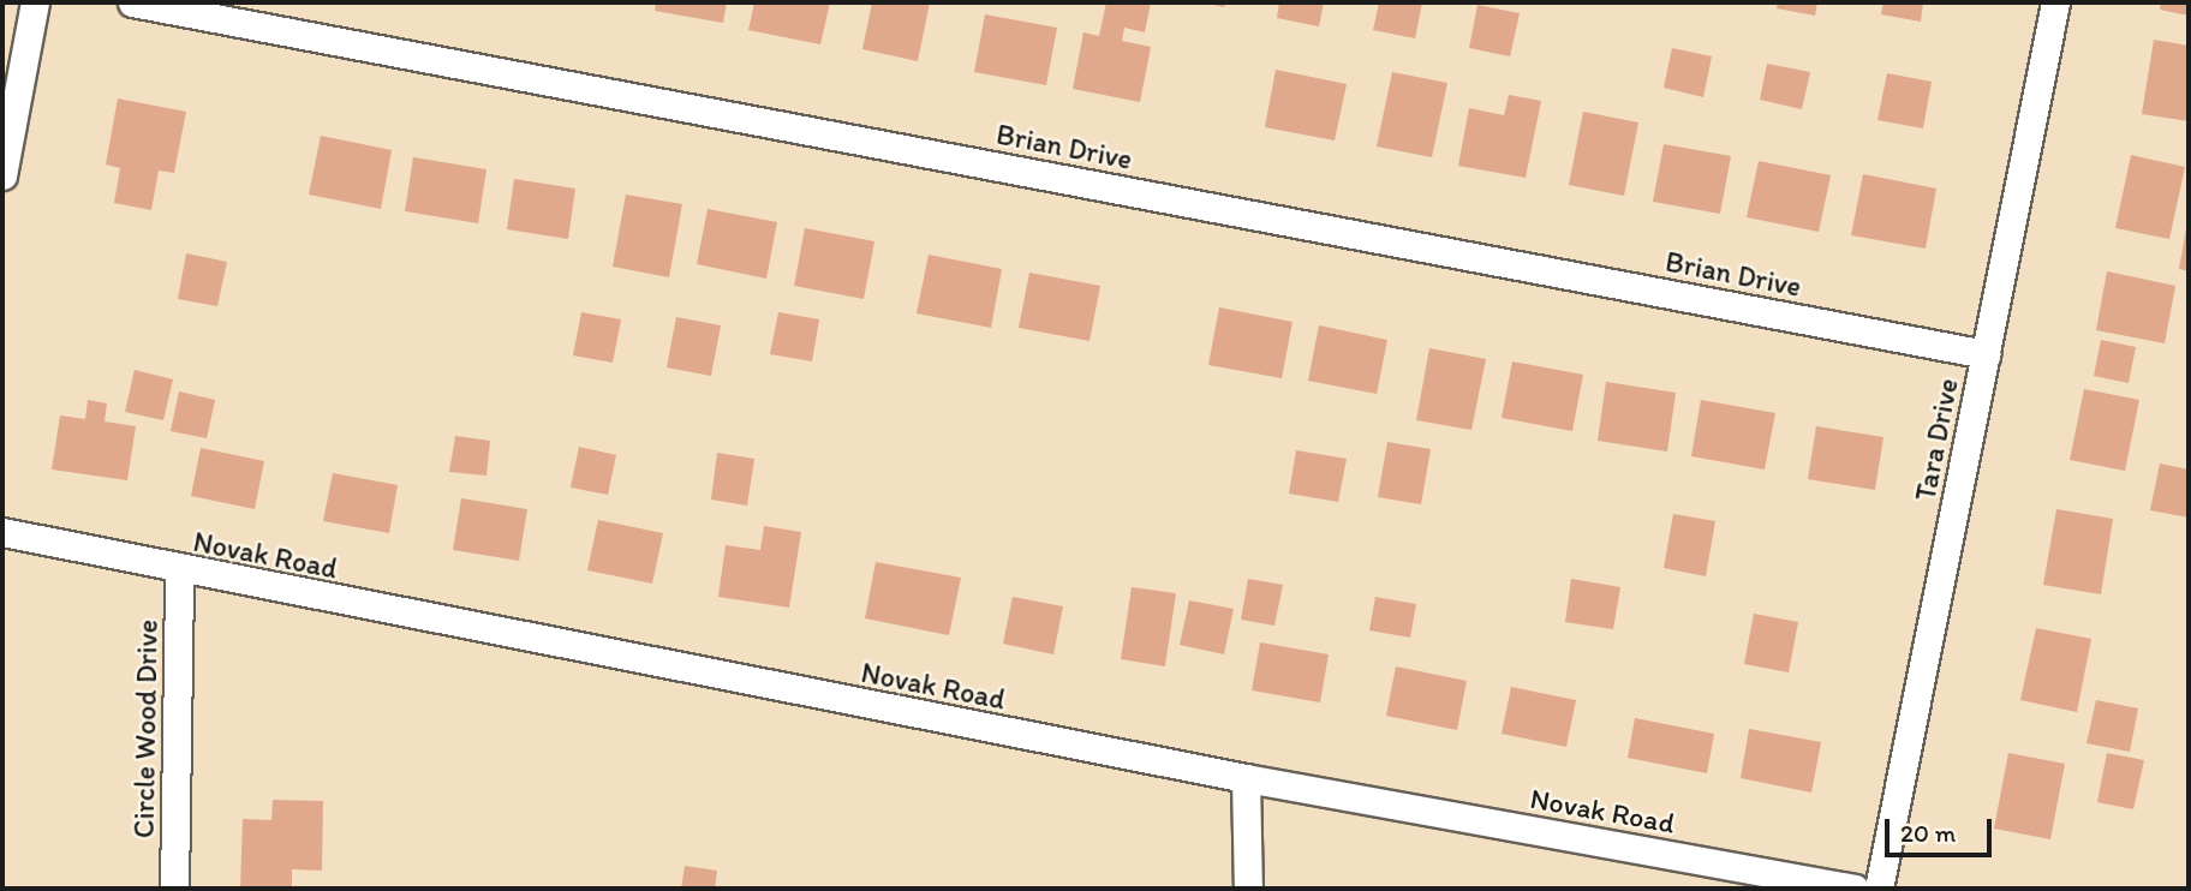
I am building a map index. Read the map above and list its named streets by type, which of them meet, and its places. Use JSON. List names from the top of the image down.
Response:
{
  "streets": {
    "street": [
      "Brian Drive",
      "Tara Drive",
      "Novak Road",
      "Circle Wood Drive"
    ]
  },
  "crossings": [
    ["Brian Drive", "Tara Drive"],
    ["Novak Road", "Circle Wood Drive"]
  ],
  "scale_bar": "20 m"
}
